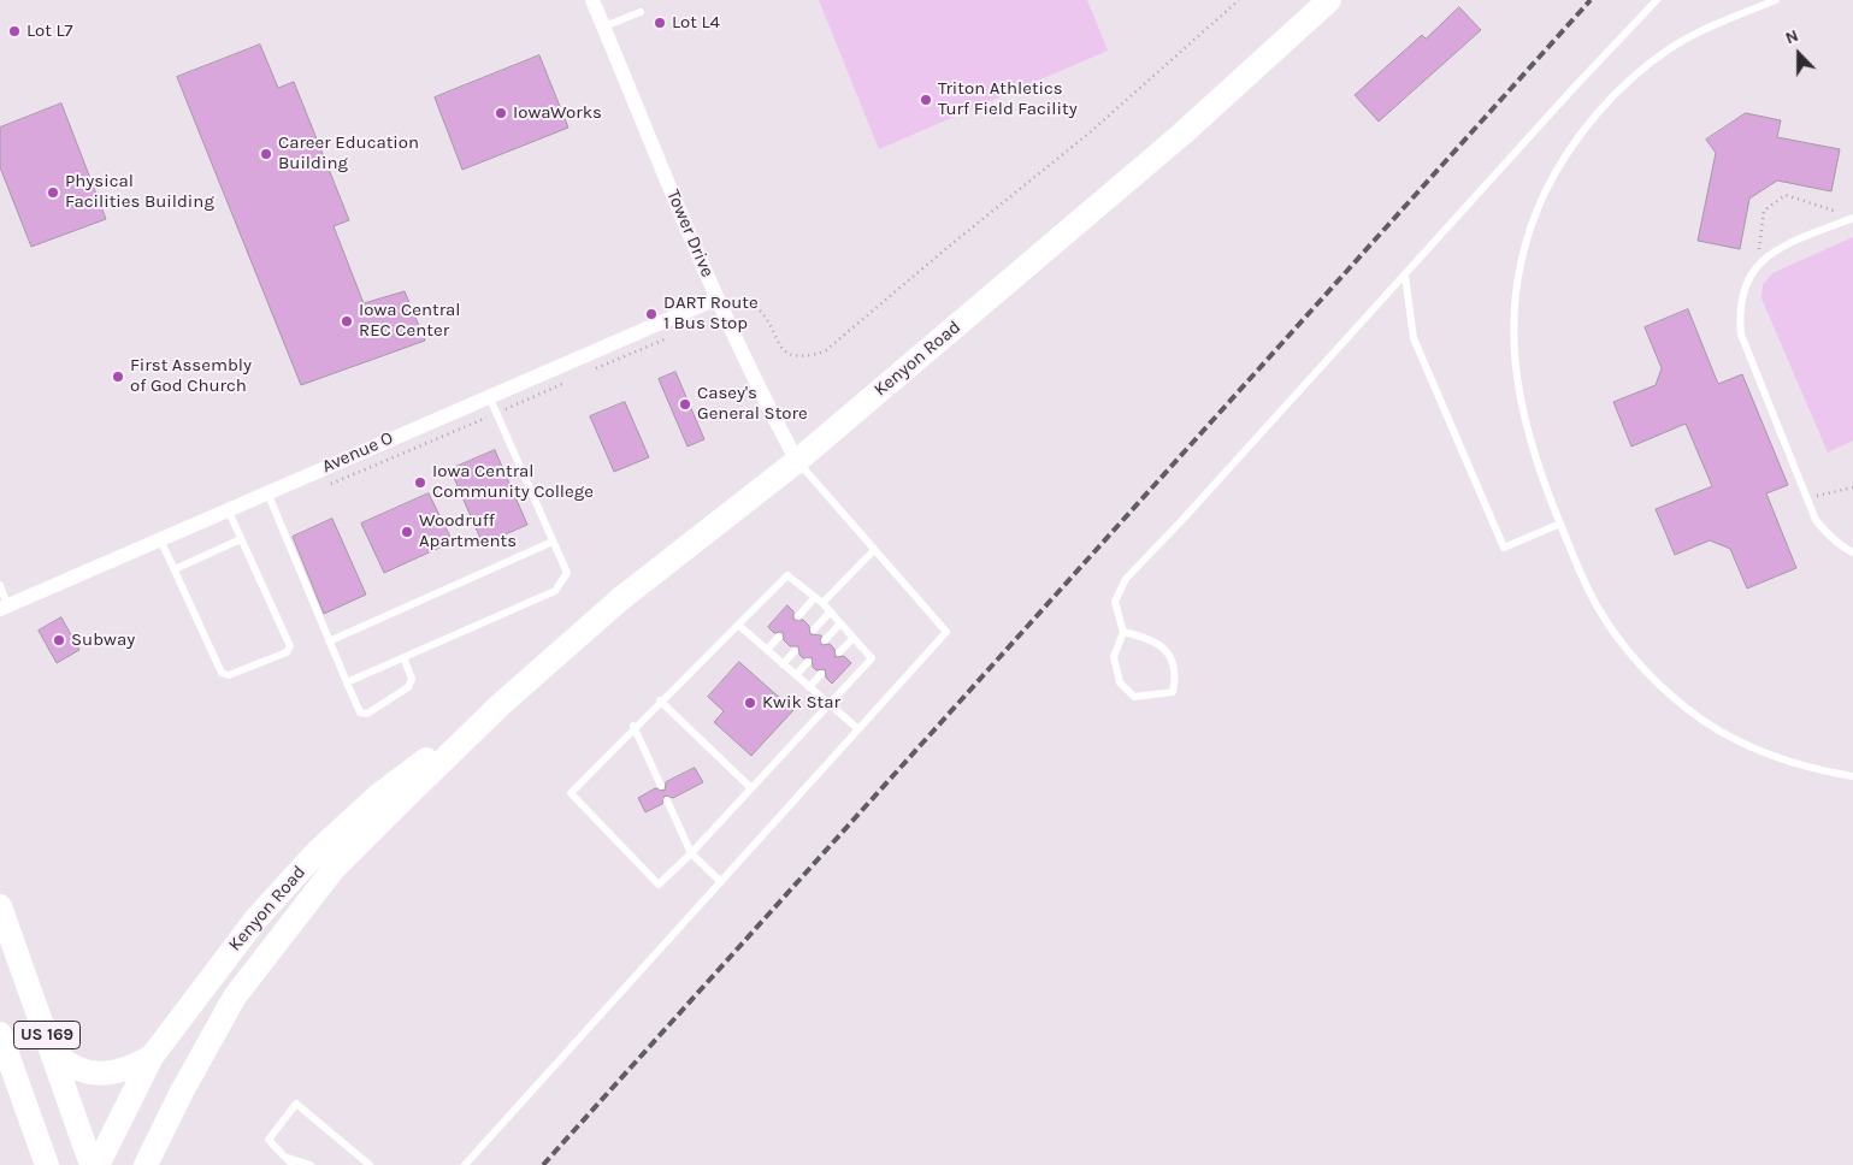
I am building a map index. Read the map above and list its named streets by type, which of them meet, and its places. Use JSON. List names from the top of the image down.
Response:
{
  "streets": {
    "main road": ["Kenyon Road", "US 169"],
    "street": ["Tower Drive", "Avenue O"]
  },
  "crossings": [
    ["Tower Drive", "Kenyon Road"],
    ["Tower Drive", "Avenue O"]
  ],
  "places": [
    "Lot L4",
    "Lot L7",
    "Triton Athletics Turf Field Facility",
    "IowaWorks",
    "Career Education Building",
    "Physical Facilities Building",
    "DART Route 1 Bus Stop",
    "Iowa Central REC Center",
    "First Assembly of God Church",
    "Casey's General Store",
    "Iowa Central Community College",
    "Woodruff Apartments",
    "Subway",
    "Kwik Star"
  ],
  "north": "top"
}
